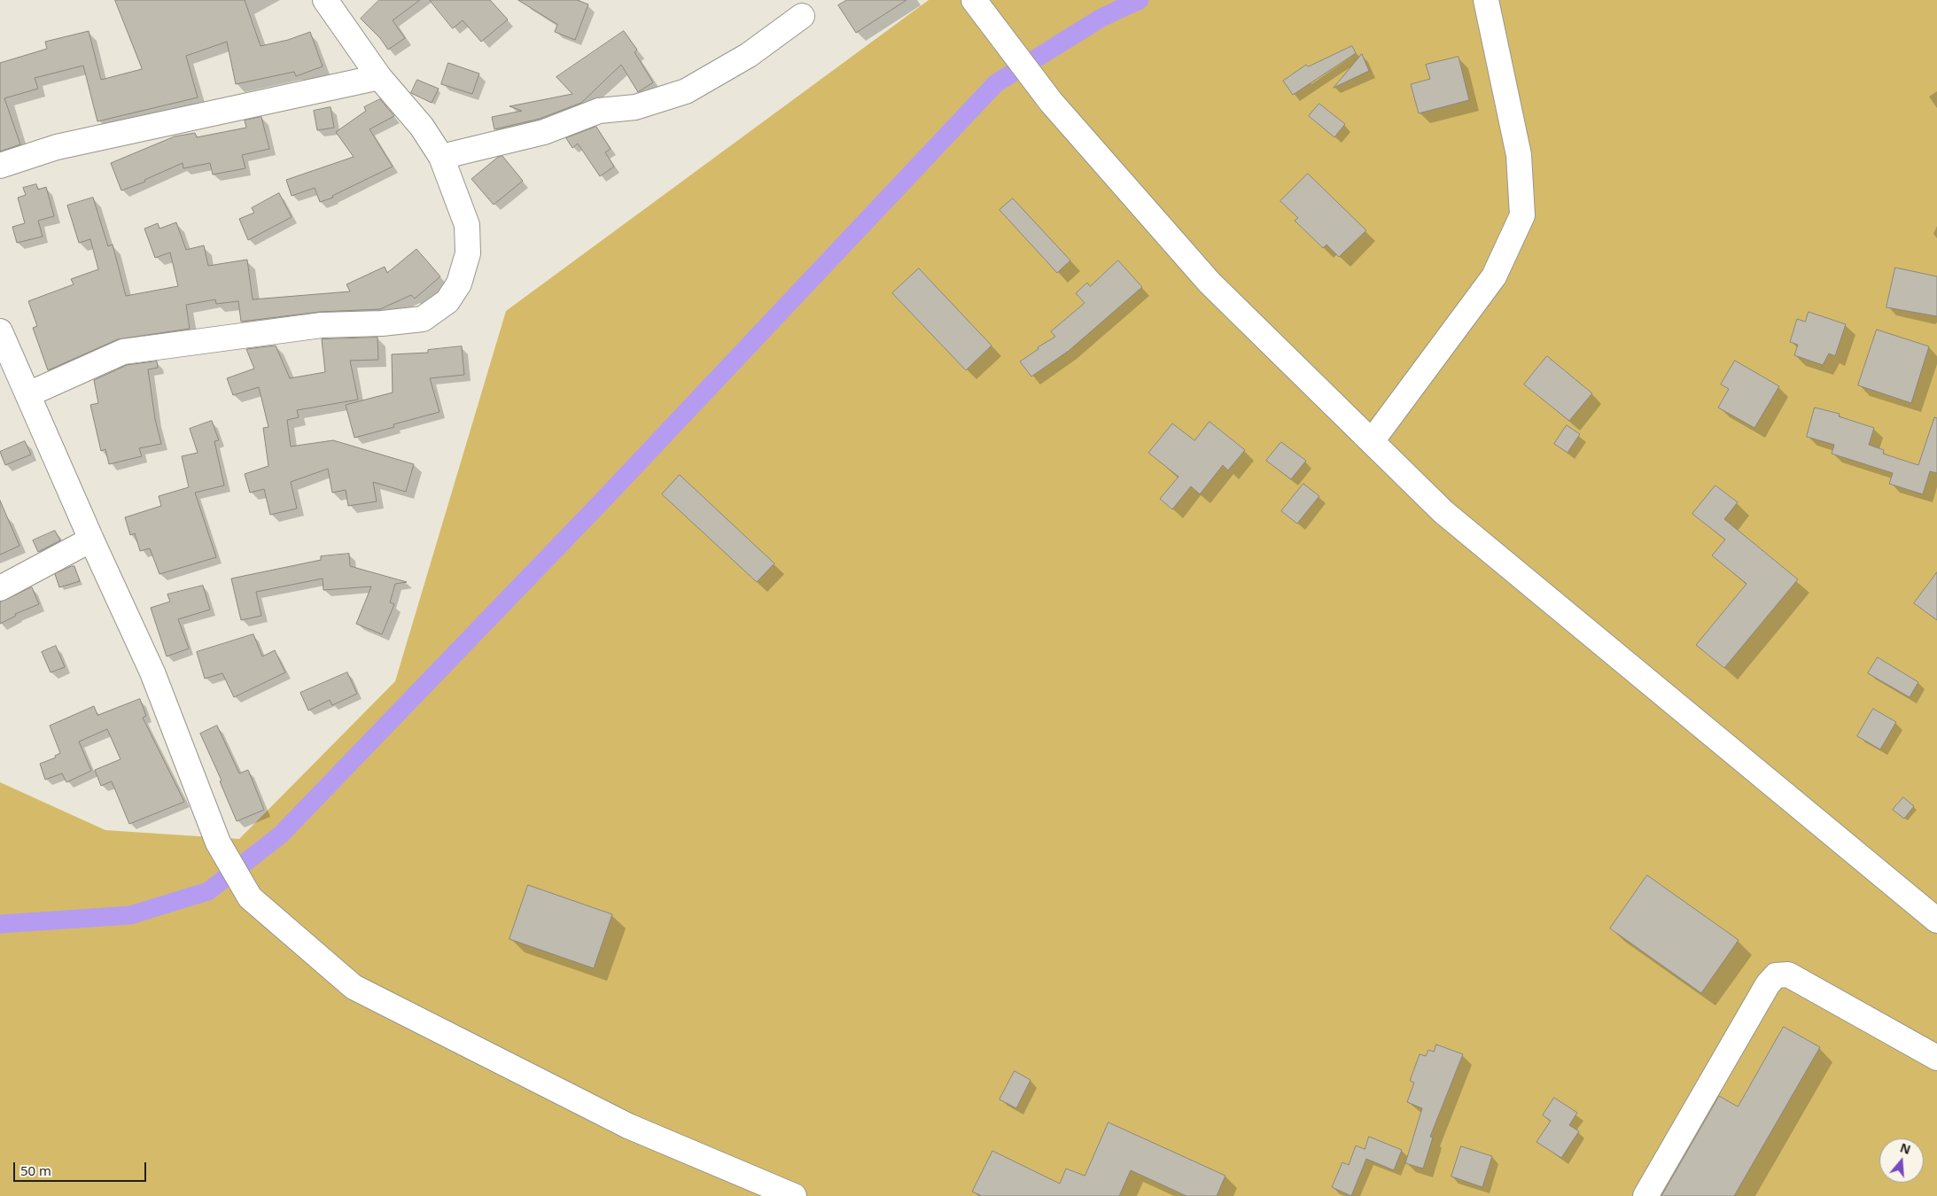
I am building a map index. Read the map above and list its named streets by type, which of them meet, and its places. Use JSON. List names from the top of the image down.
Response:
{
  "scale_bar": "50 m",
  "north": "top"
}
